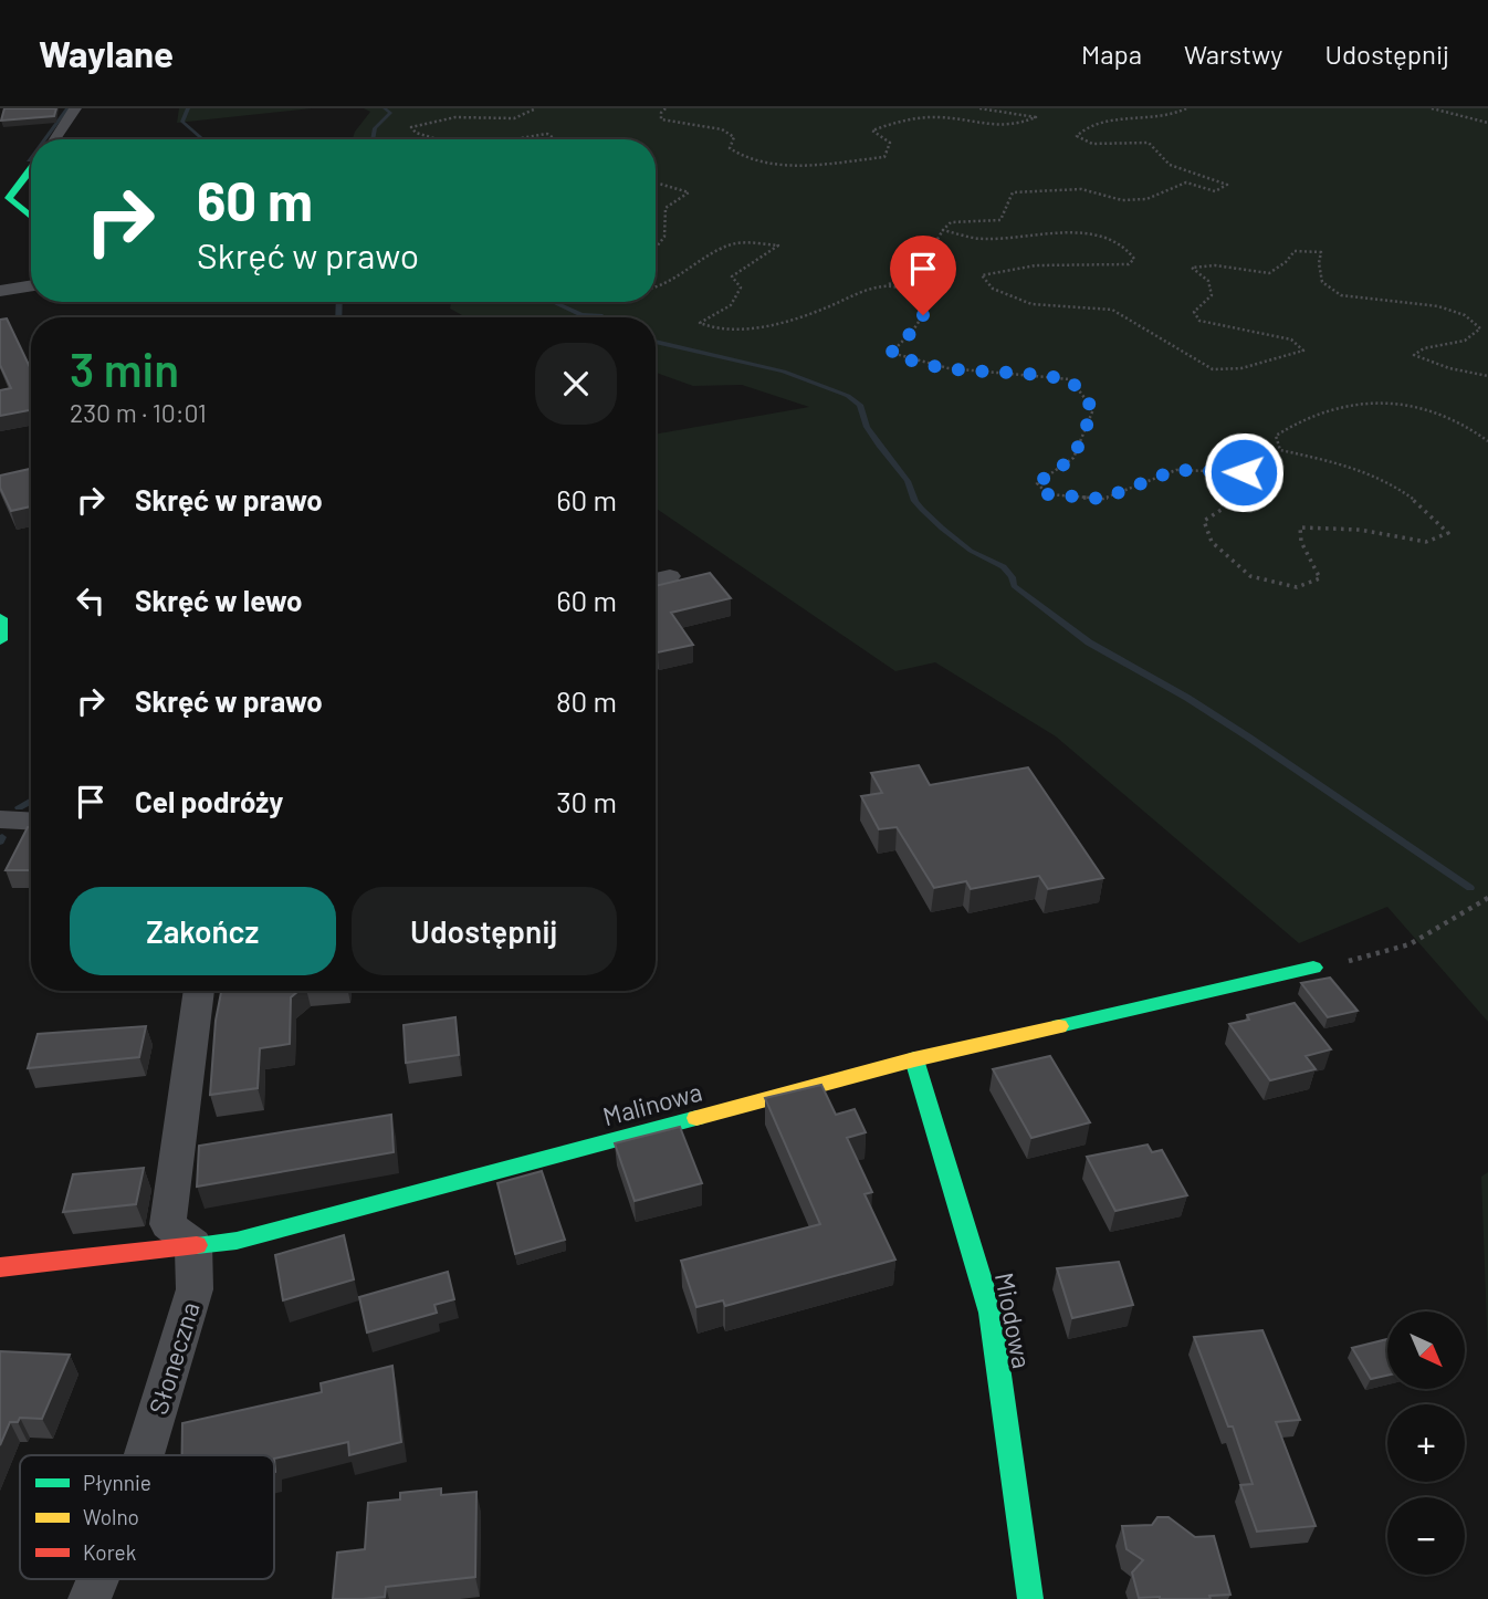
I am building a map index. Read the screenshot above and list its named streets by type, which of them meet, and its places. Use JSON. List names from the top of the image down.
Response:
{
  "streets": {
    "street": ["Malinowa", "Miodowa", "Słoneczna"]
  },
  "crossings": [
    ["Malinowa", "Miodowa"],
    ["Malinowa", "Słoneczna"]
  ],
  "legend": ["Płynnie", "Wolno", "Korek"],
  "north": "bottom right",
  "page": {
    "header": "Waylane",
    "nav": ["Mapa", "Warstwy", "Udostępnij"],
    "turn": ["60 m", "Skręć w prawo"],
    "heading": ["3 min", "230 m · 10:01"],
    "list": [
      {
        "name": "Skręć w prawo",
        "value": "60 m"
      },
      {
        "name": "Skręć w lewo",
        "value": "60 m"
      },
      {
        "name": "Skręć w prawo",
        "value": "80 m"
      },
      {
        "name": "Cel podróży",
        "value": "30 m"
      }
    ],
    "buttons": ["Zakończ", "Udostępnij"],
    "map_buttons": ["+", "−"]
  }
}
